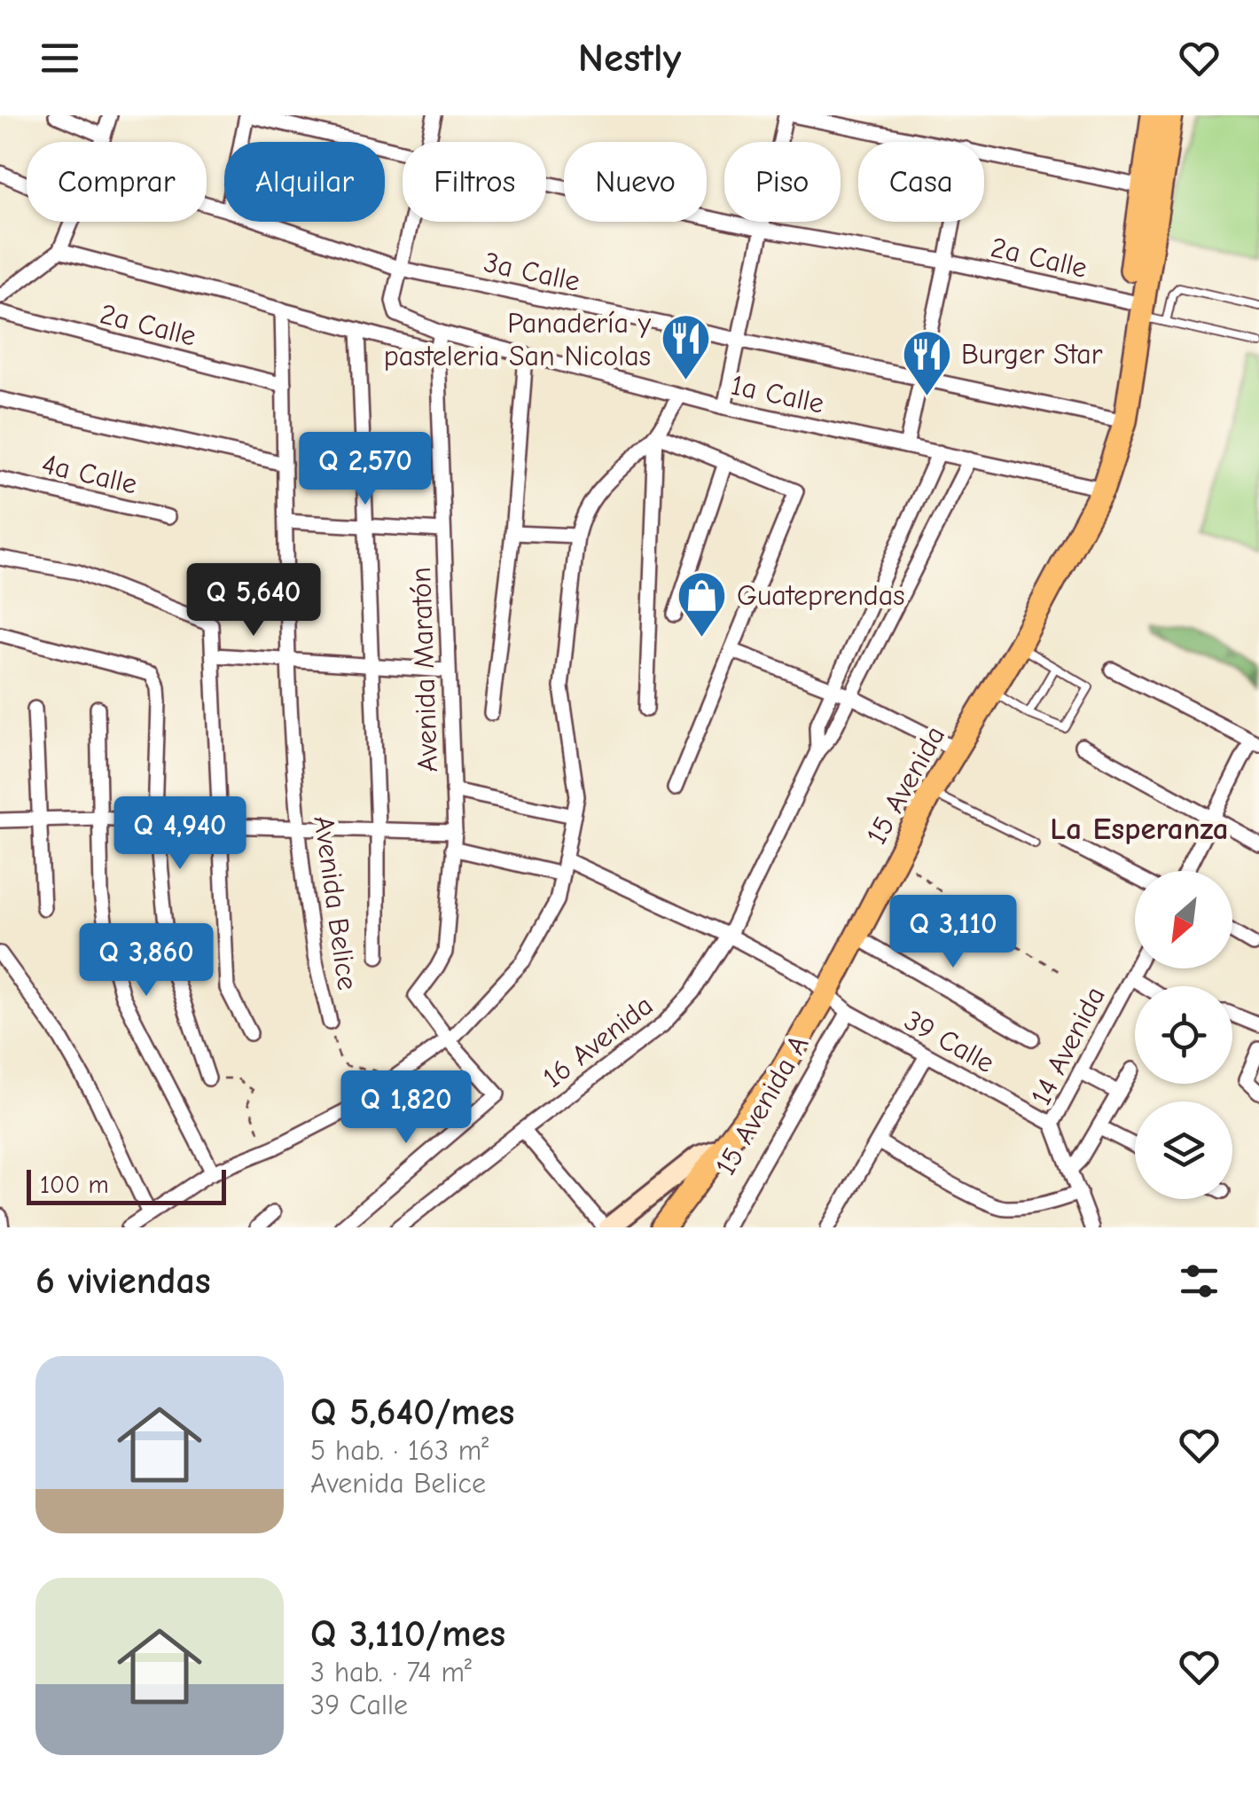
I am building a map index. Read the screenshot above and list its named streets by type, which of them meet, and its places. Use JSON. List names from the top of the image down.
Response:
{
  "streets": {
    "main road": ["15 Avenida"],
    "street": [
      "2a Calle",
      "3a Calle",
      "1a Calle",
      "4a Calle",
      "Avenida Maratón",
      "Avenida Belice",
      "16 Avenida",
      "39 Calle",
      "14 Avenida",
      "15 Avenida A"
    ]
  },
  "crossings": [
    ["2a Calle", "Avenida Belice"],
    ["3a Calle", "1a Calle"],
    ["1a Calle", "Avenida Maratón"],
    ["1a Calle", "15 Avenida"],
    ["1a Calle", "16 Avenida"],
    ["15 Avenida", "39 Calle"],
    ["15 Avenida", "15 Avenida A"],
    ["39 Calle", "14 Avenida"],
    ["39 Calle", "15 Avenida A"]
  ],
  "districts": ["La Esperanza"],
  "places": {
    "restaurant": ["Panadería y pasteleria San Nicolas", "Burger Star"],
    "shop": ["Guateprendas"]
  },
  "scale_bar": "100 m",
  "north": "bottom left",
  "page": {
    "header": "Nestly",
    "chip": [
      "Comprar",
      "Alquilar",
      "Filtros",
      "Nuevo",
      "Piso",
      "Casa"
    ],
    "price": [
      "Q 2,570",
      "Q 5,640",
      "Q 4,940",
      "Q 3,110",
      "Q 3,860",
      "Q 1,820"
    ],
    "scale": "100 m",
    "heading": "6 viviendas",
    "list": [
      {
        "name": "Q 5,640/mes",
        "note": "5 hab. · 163 m² · Avenida Belice"
      },
      {
        "name": "Q 3,110/mes",
        "note": "3 hab. · 74 m² · 39 Calle"
      }
    ]
  }
}
